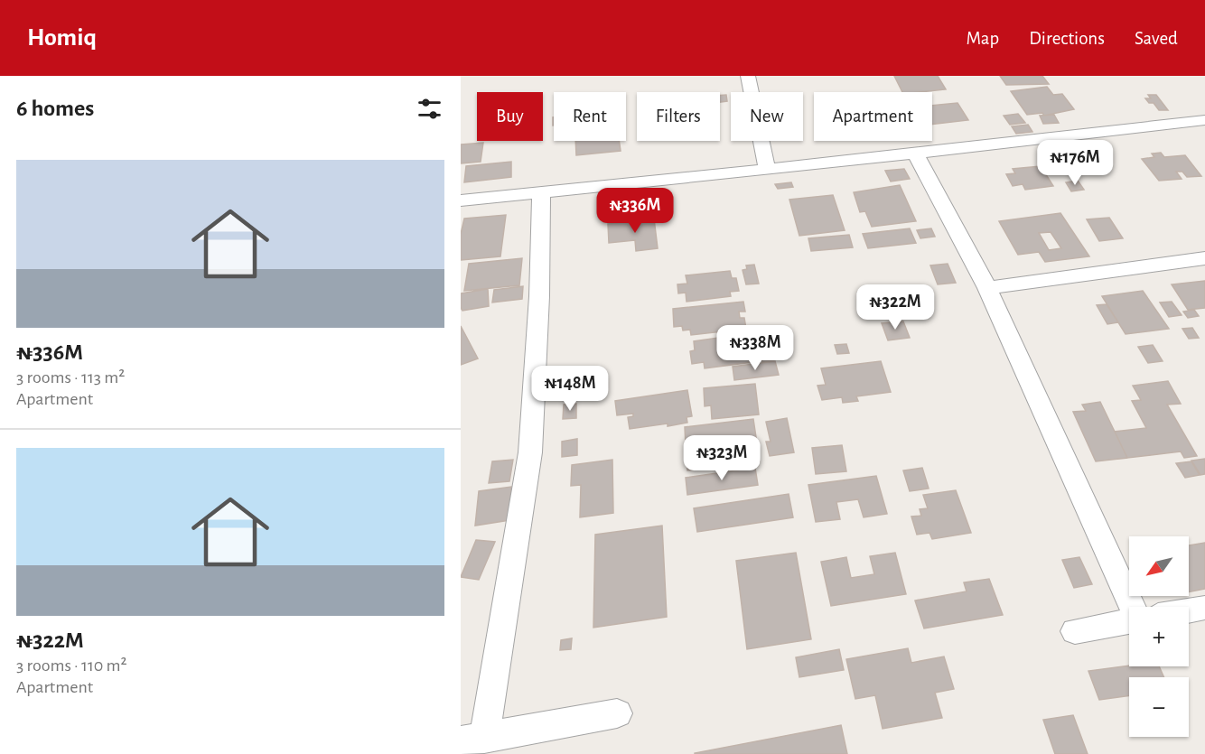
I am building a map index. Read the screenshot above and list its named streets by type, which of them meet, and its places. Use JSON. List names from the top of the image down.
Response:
{
  "north": "bottom left",
  "page": {
    "header": "Homiq",
    "nav": ["Map", "Directions", "Saved"],
    "heading": "6 homes",
    "chip": [
      "Buy",
      "Rent",
      "Filters",
      "New",
      "Apartment"
    ],
    "price": [
      "₦176M",
      "₦336M",
      "₦322M",
      "₦338M",
      "₦148M",
      "₦323M"
    ],
    "list": [
      {
        "name": "₦336M",
        "note": "3 rooms · 113 m² · Apartment"
      },
      {
        "name": "₦322M",
        "note": "3 rooms · 110 m² · Apartment"
      }
    ],
    "map_buttons": ["+", "−"]
  }
}
